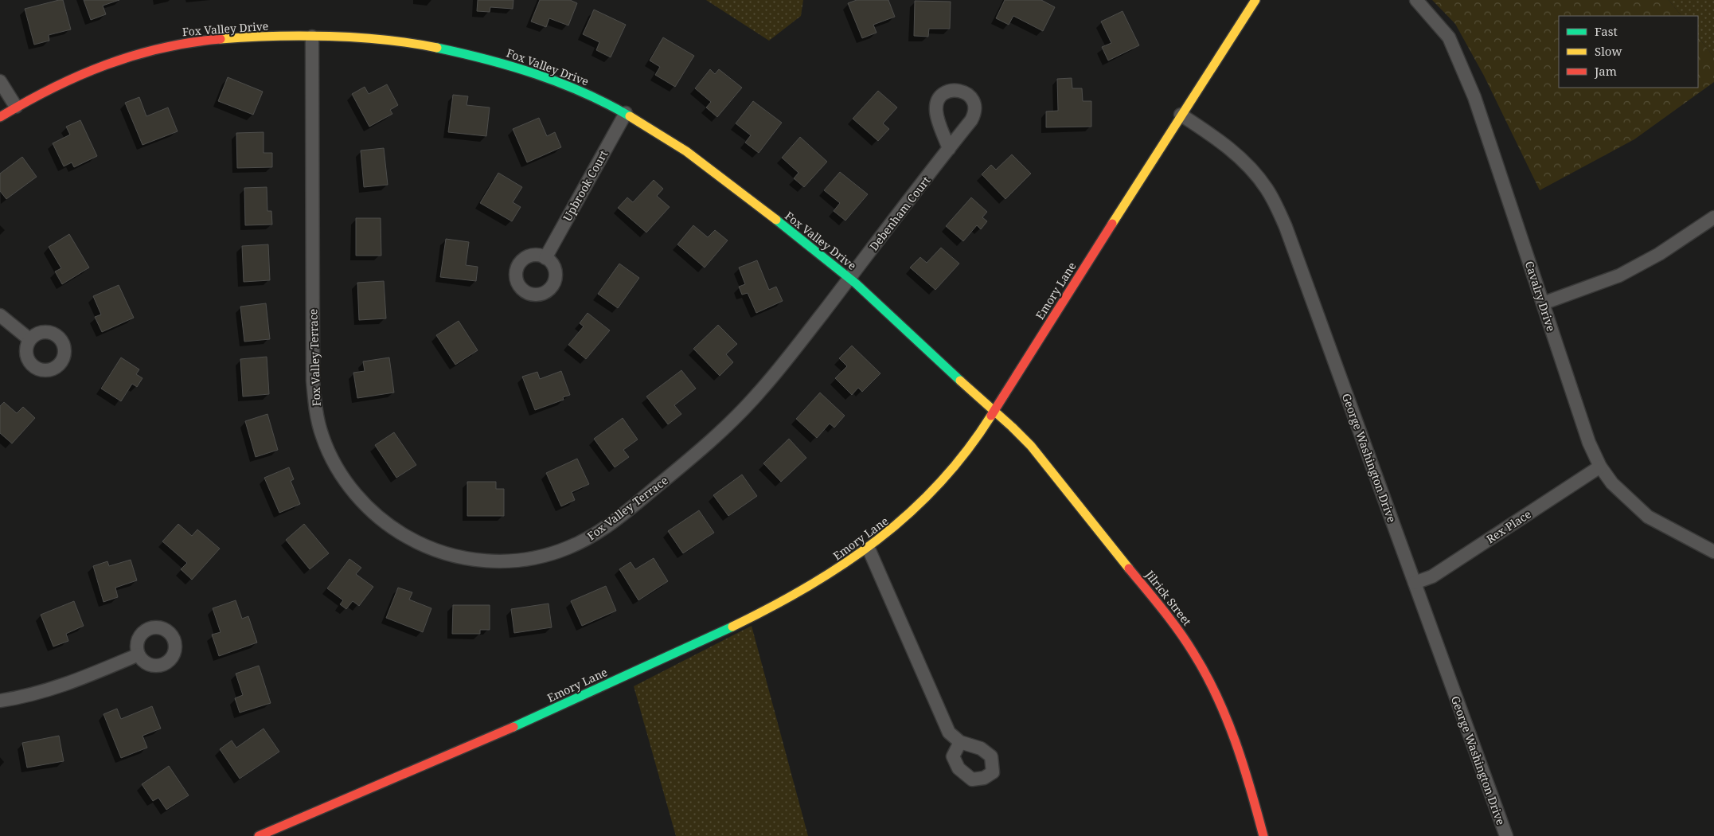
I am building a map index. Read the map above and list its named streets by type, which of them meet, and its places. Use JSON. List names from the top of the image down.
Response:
{
  "streets": {
    "street": [
      "Fox Valley Drive",
      "Upbrook Court",
      "Debenham Court",
      "Emory Lane",
      "Cavalry Drive",
      "Fox Valley Terrace",
      "George Washington Drive",
      "Rex Place",
      "Jilrick Street"
    ]
  },
  "crossings": [
    ["Fox Valley Drive", "Upbrook Court"],
    ["Fox Valley Drive", "Debenham Court"],
    ["Fox Valley Drive", "Emory Lane"],
    ["Fox Valley Drive", "Fox Valley Terrace"],
    ["Fox Valley Drive", "Jilrick Street"],
    ["Debenham Court", "Fox Valley Terrace"],
    ["Emory Lane", "George Washington Drive"],
    ["Emory Lane", "Jilrick Street"],
    ["Cavalry Drive", "Rex Place"],
    ["George Washington Drive", "Rex Place"]
  ],
  "legend": ["Fast", "Slow", "Jam"]
}
